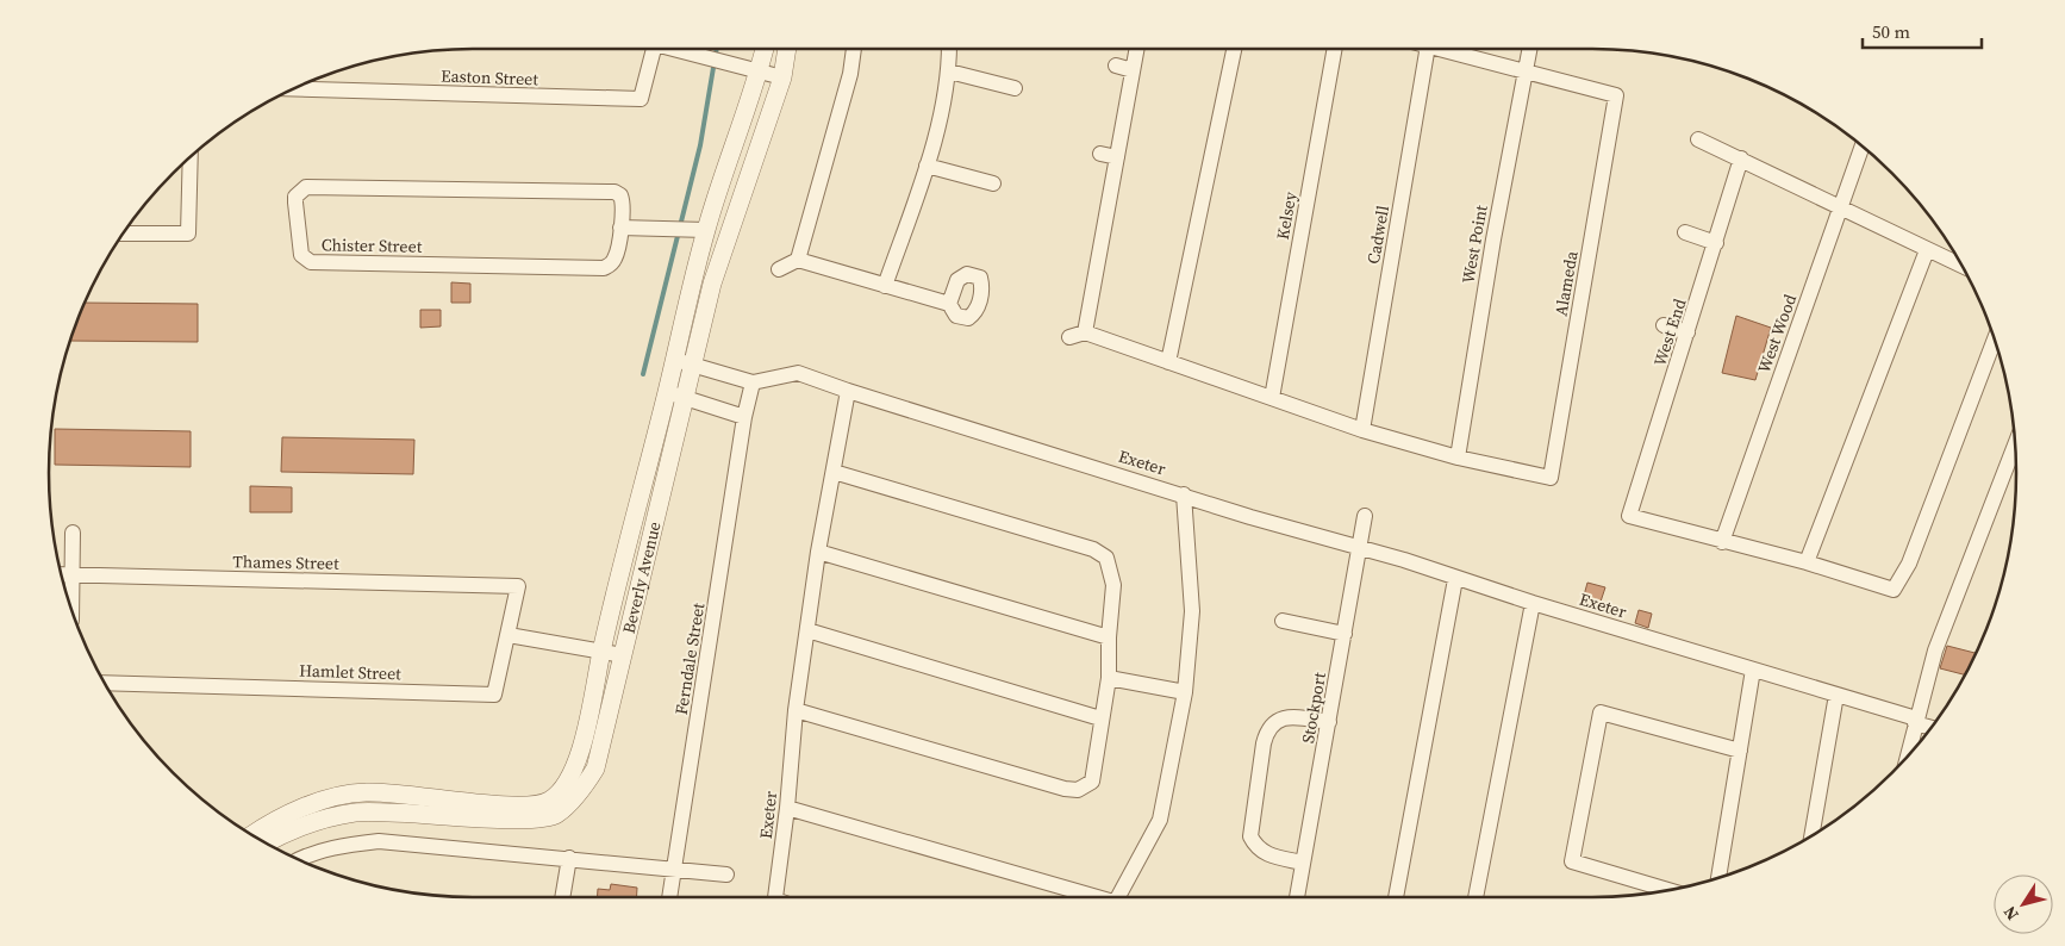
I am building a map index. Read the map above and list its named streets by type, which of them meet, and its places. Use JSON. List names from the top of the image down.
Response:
{
  "streets": {
    "street": [
      "Easton Street",
      "Kelsey",
      "Cadwell",
      "West Point",
      "Chister Street",
      "Alameda",
      "West End",
      "West Wood",
      "Exeter",
      "Thames Street",
      "Beverly Avenue",
      "Ferndale Street",
      "Hamlet Street",
      "Stockport"
    ]
  },
  "crossings": [
    ["West Point", "Alameda"],
    ["West End", "West Wood"],
    ["Exeter", "Stockport"],
    ["Thames Street", "Hamlet Street"]
  ],
  "scale_bar": "50 m",
  "north": "bottom left"
}
